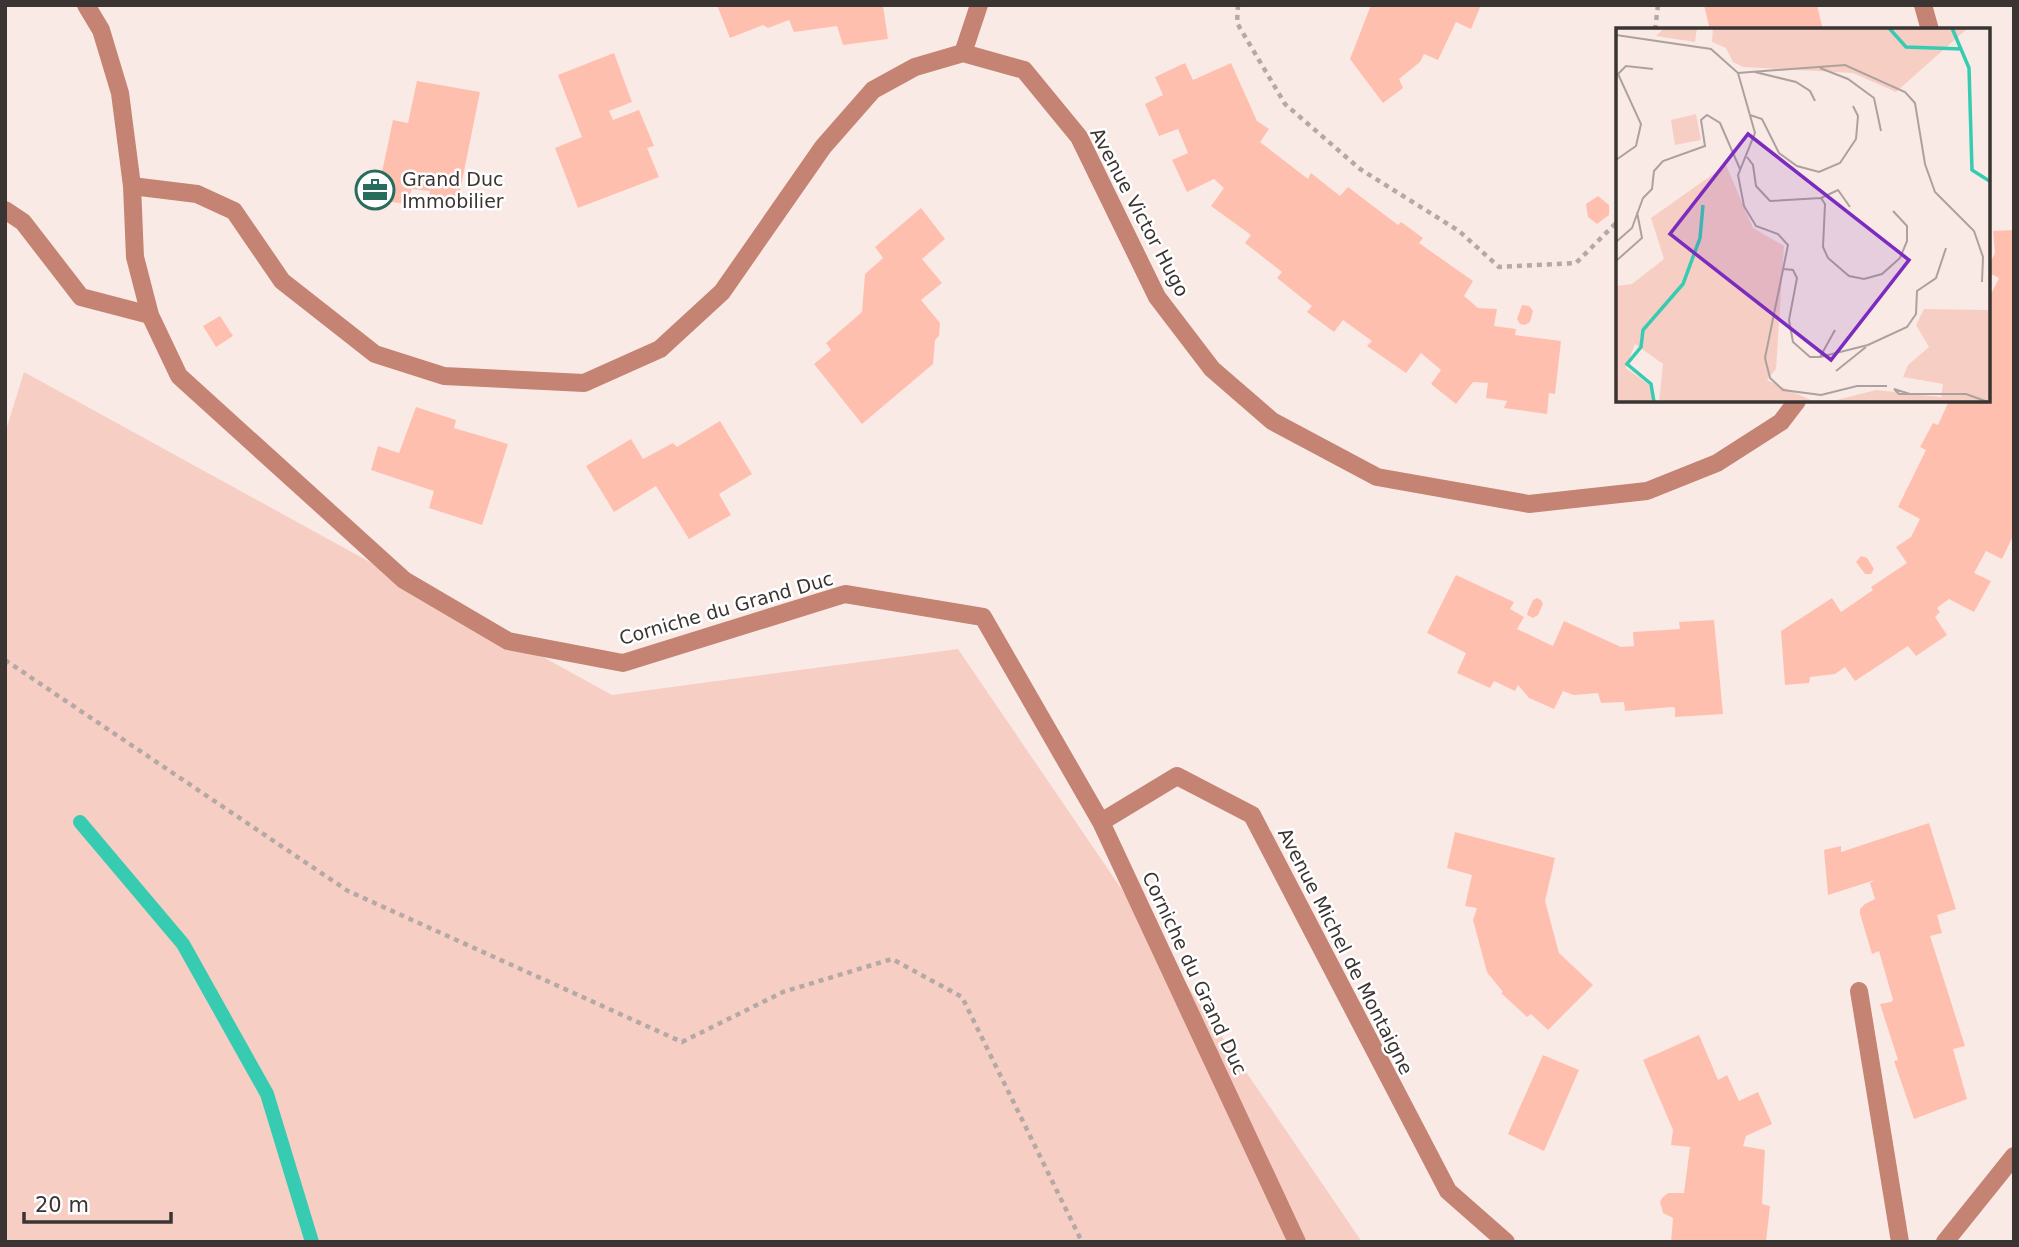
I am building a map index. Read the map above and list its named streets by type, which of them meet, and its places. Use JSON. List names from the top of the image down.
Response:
{
  "streets": {
    "street": ["Avenue Victor Hugo", "Corniche du Grand Duc", "Avenue Michel de Montaigne"]
  },
  "crossings": [
    ["Corniche du Grand Duc", "Avenue Michel de Montaigne"]
  ],
  "places": {
    "office": ["Grand Duc Immobilier"]
  },
  "scale_bar": "20 m"
}
